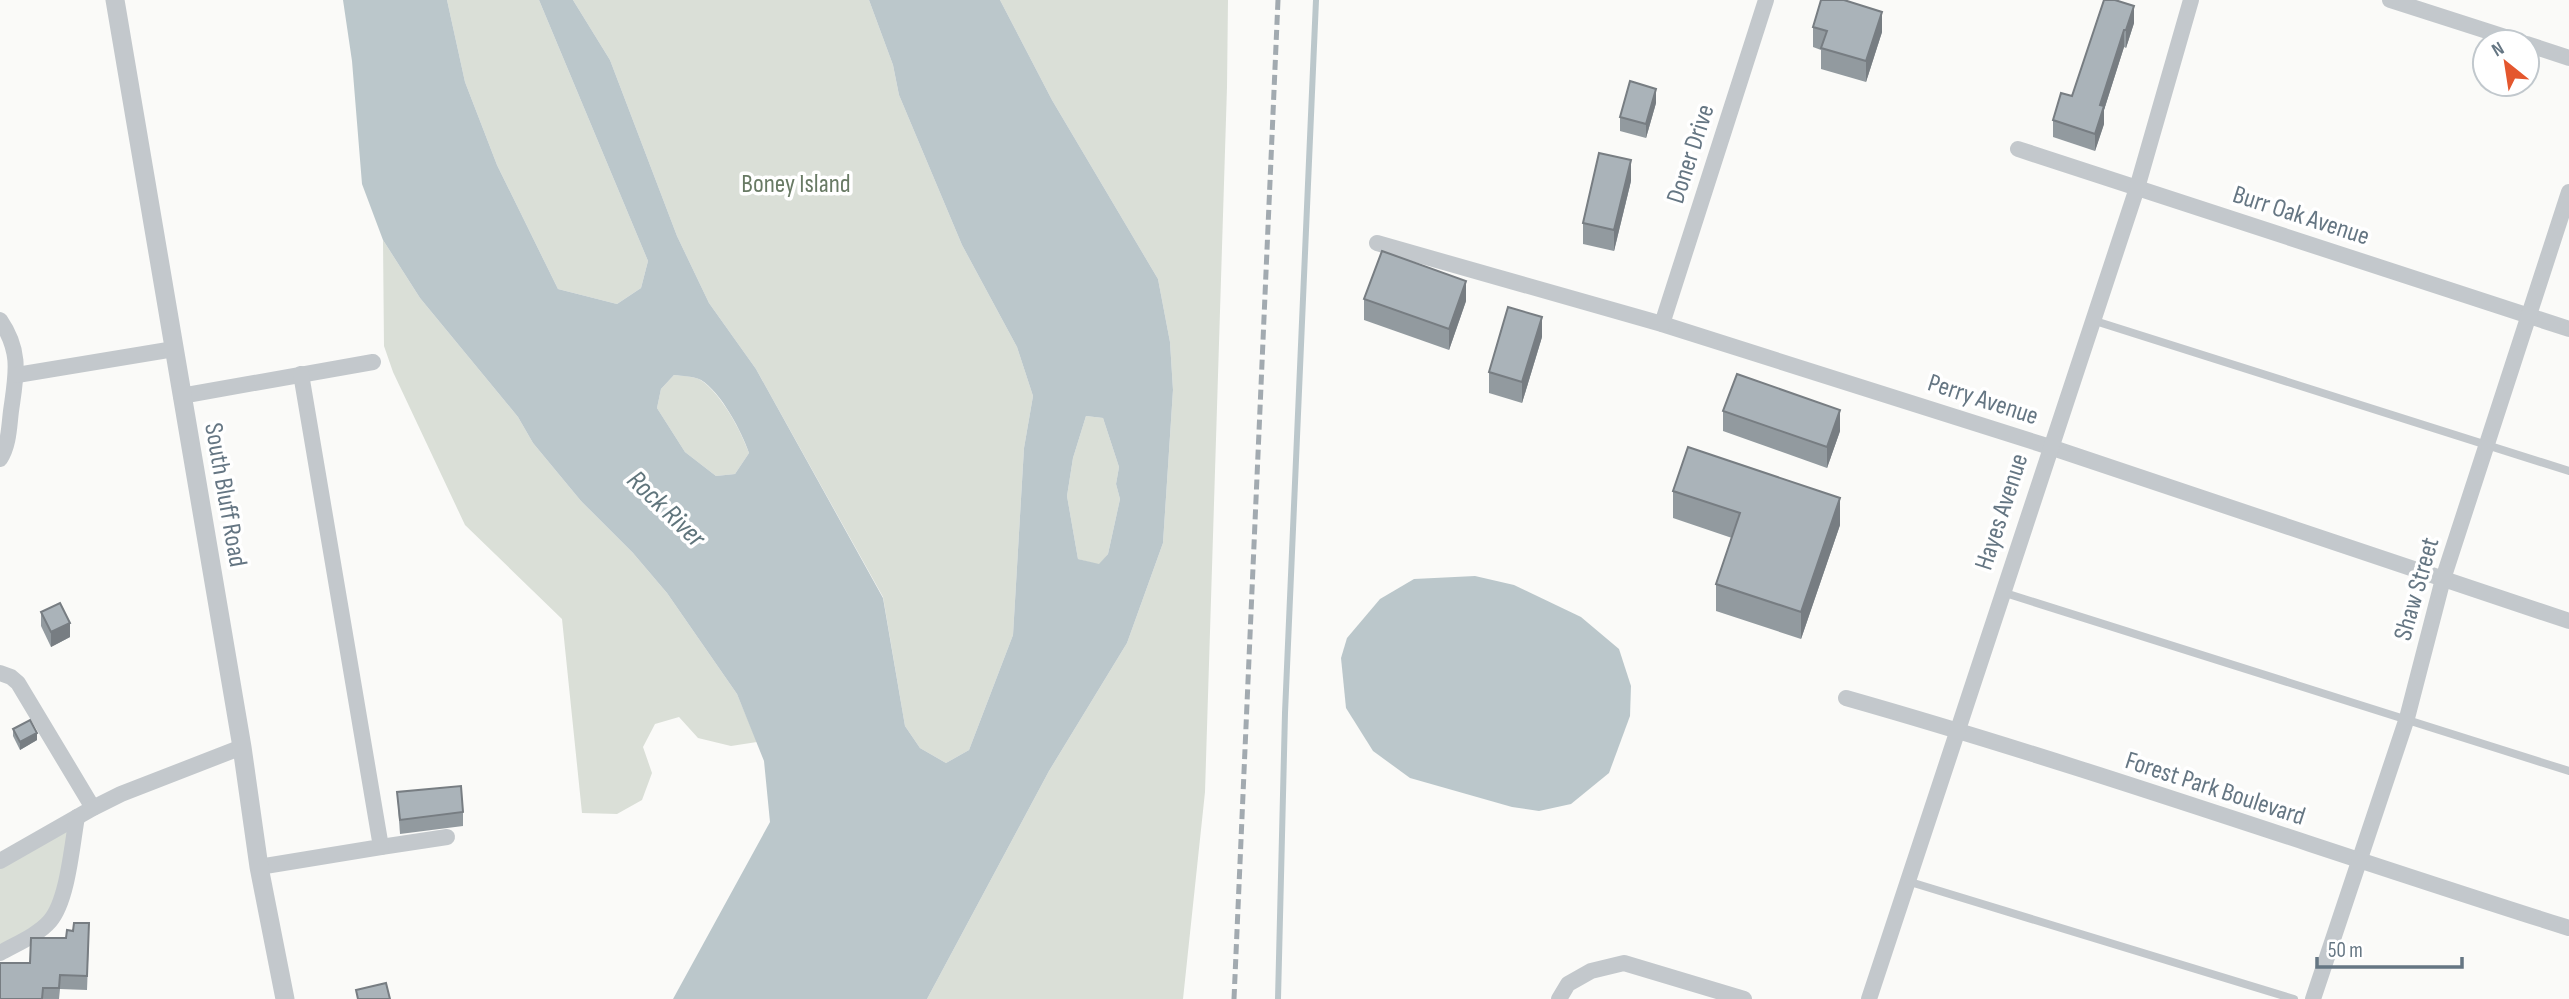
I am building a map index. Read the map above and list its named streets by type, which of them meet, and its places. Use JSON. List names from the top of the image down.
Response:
{
  "streets": {
    "street": [
      "Doner Drive",
      "Burr Oak Avenue",
      "Perry Avenue",
      "South Bluff Road",
      "Hayes Avenue",
      "Shaw Street",
      "Forest Park Boulevard"
    ]
  },
  "crossings": [
    ["Doner Drive", "Perry Avenue"],
    ["Burr Oak Avenue", "Hayes Avenue"],
    ["Burr Oak Avenue", "Shaw Street"],
    ["Perry Avenue", "Hayes Avenue"],
    ["Perry Avenue", "Shaw Street"],
    ["Hayes Avenue", "Forest Park Boulevard"],
    ["Shaw Street", "Forest Park Boulevard"]
  ],
  "water": ["Rock River"],
  "parks": ["Boney Island"],
  "scale_bar": "50 m",
  "north": "top left"
}
